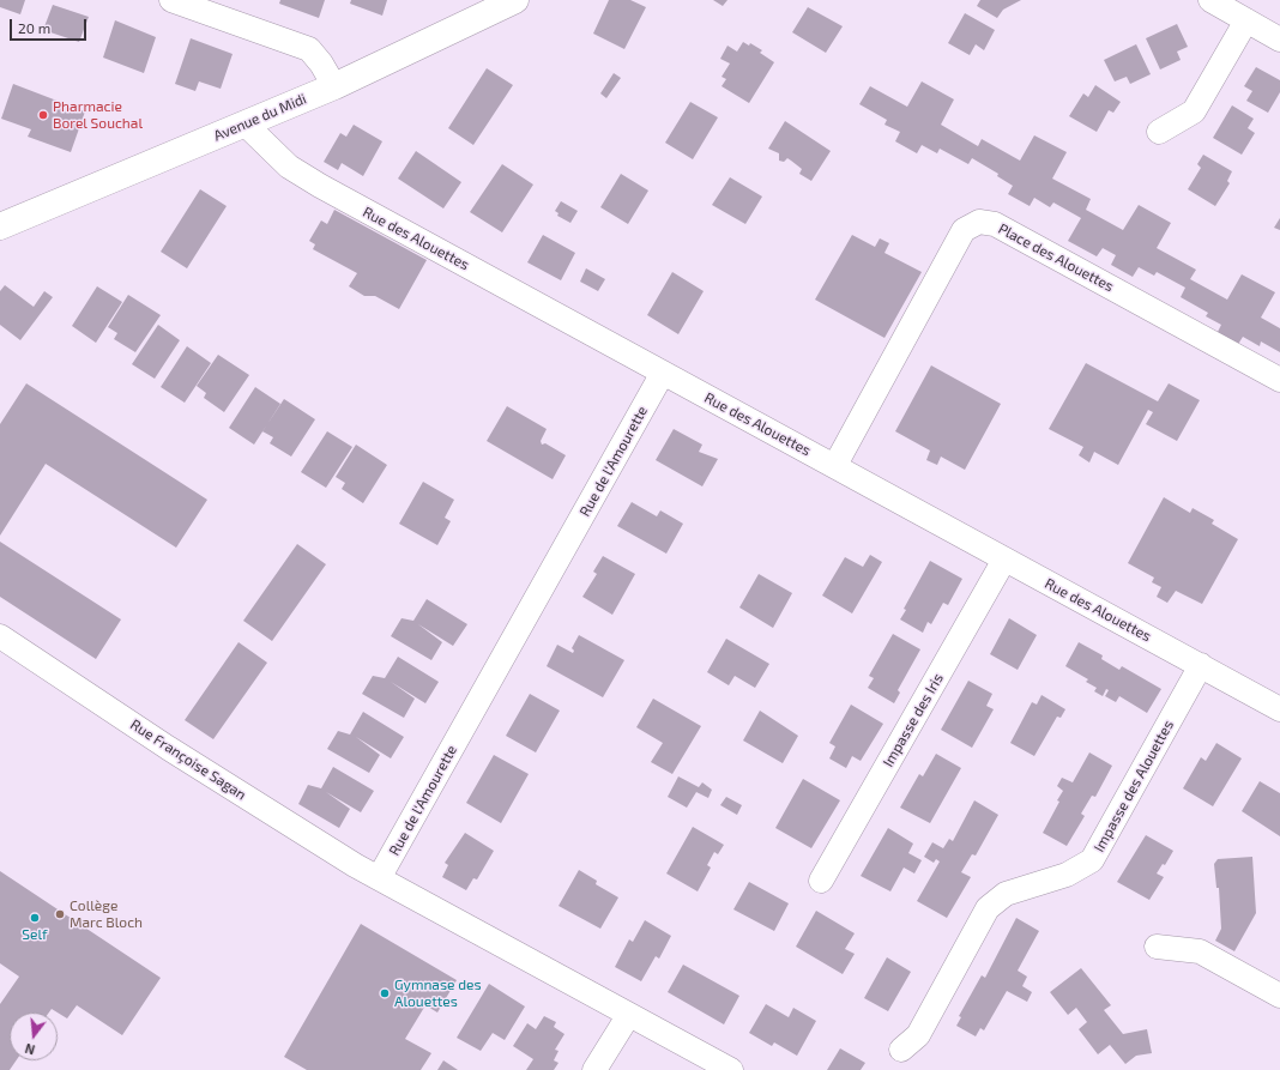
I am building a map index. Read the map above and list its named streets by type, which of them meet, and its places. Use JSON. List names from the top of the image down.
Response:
{
  "streets": {
    "street": [
      "Avenue du Midi",
      "Rue des Alouettes",
      "Place des Alouettes",
      "Rue de l'Amourette",
      "Impasse des Iris",
      "Rue Françoise Sagan",
      "Impasse des Alouettes"
    ]
  },
  "crossings": [
    ["Avenue du Midi", "Rue des Alouettes"],
    ["Rue des Alouettes", "Place des Alouettes"],
    ["Rue des Alouettes", "Rue de l'Amourette"],
    ["Rue des Alouettes", "Impasse des Iris"],
    ["Rue des Alouettes", "Impasse des Alouettes"],
    ["Rue de l'Amourette", "Rue Françoise Sagan"]
  ],
  "places": [
    "Pharmacie Borel Souchal",
    "Collège Marc Bloch",
    "Self",
    "Gymnase des Alouettes"
  ],
  "scale_bar": "20 m",
  "north": "bottom"
}
